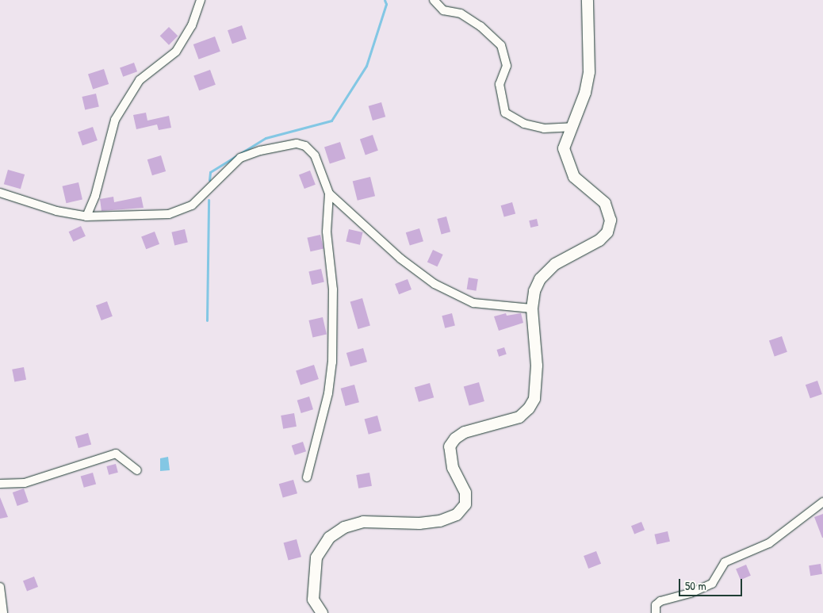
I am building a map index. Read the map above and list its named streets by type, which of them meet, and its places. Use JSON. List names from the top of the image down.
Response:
{
  "scale_bar": "50 m"
}
